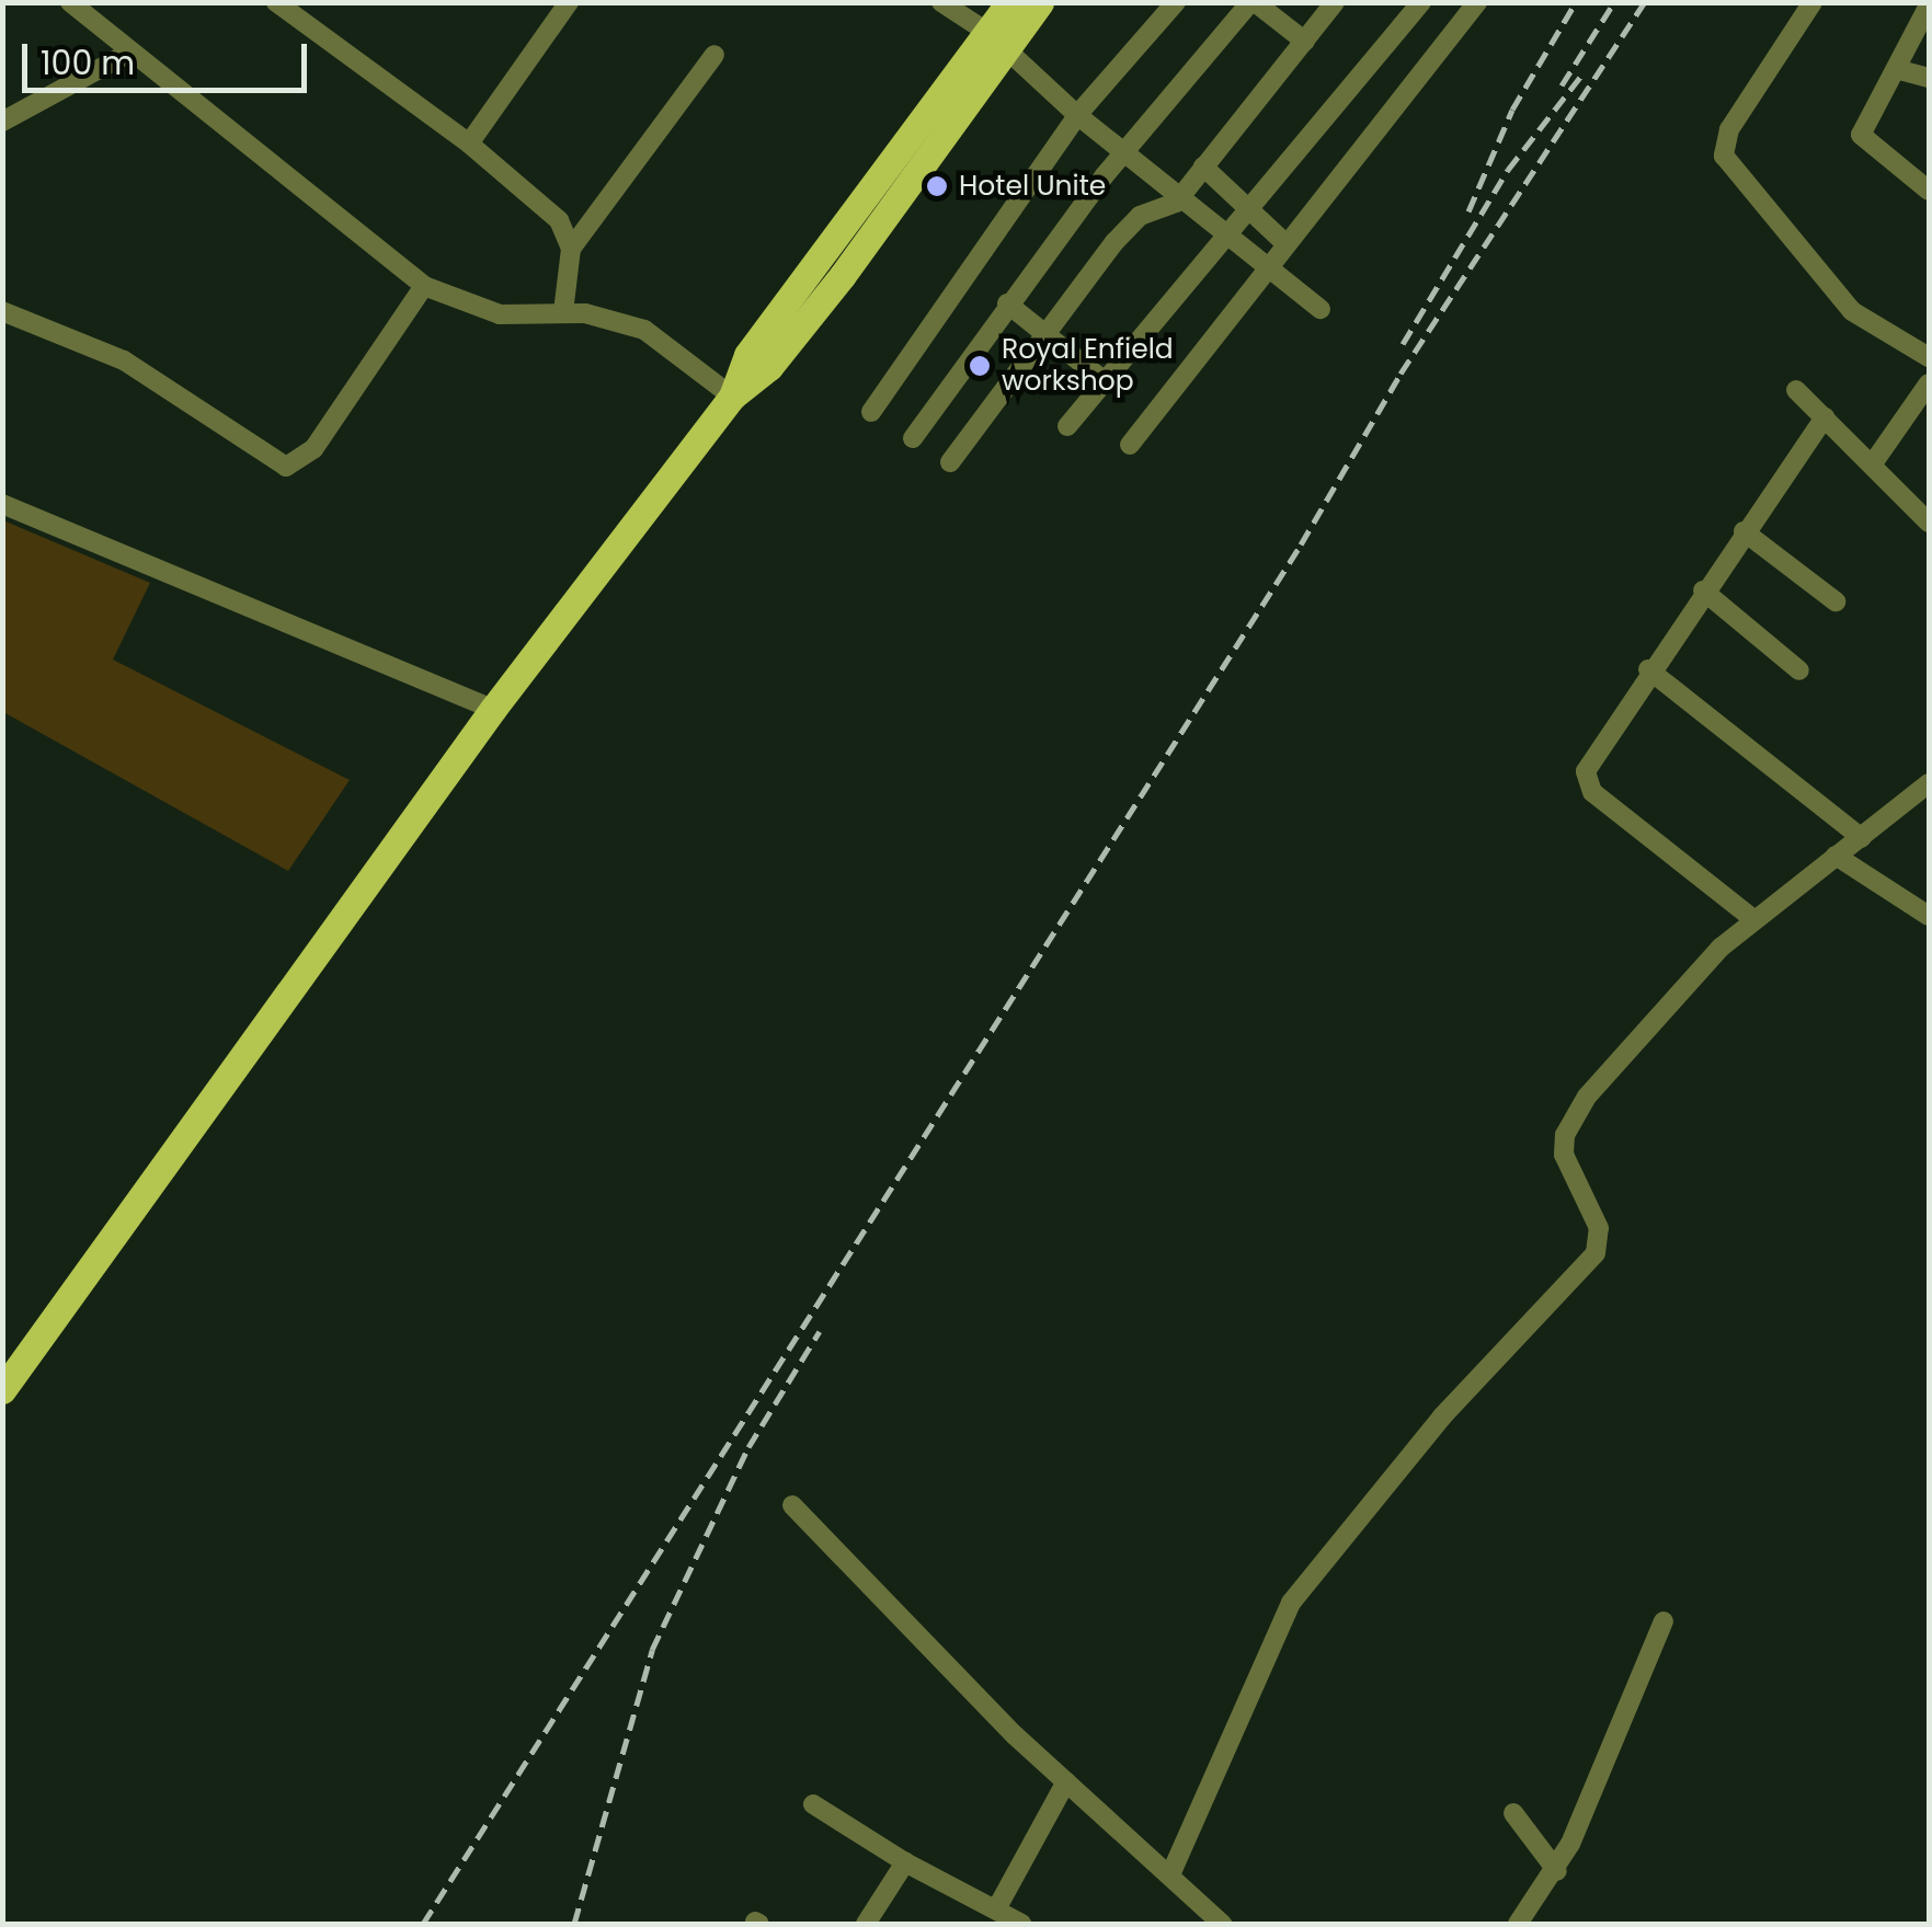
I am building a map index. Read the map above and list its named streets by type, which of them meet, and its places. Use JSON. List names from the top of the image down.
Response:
{
  "places": ["Hotel Unite", "Royal Enfield workshop"],
  "scale_bar": "100 m"
}
